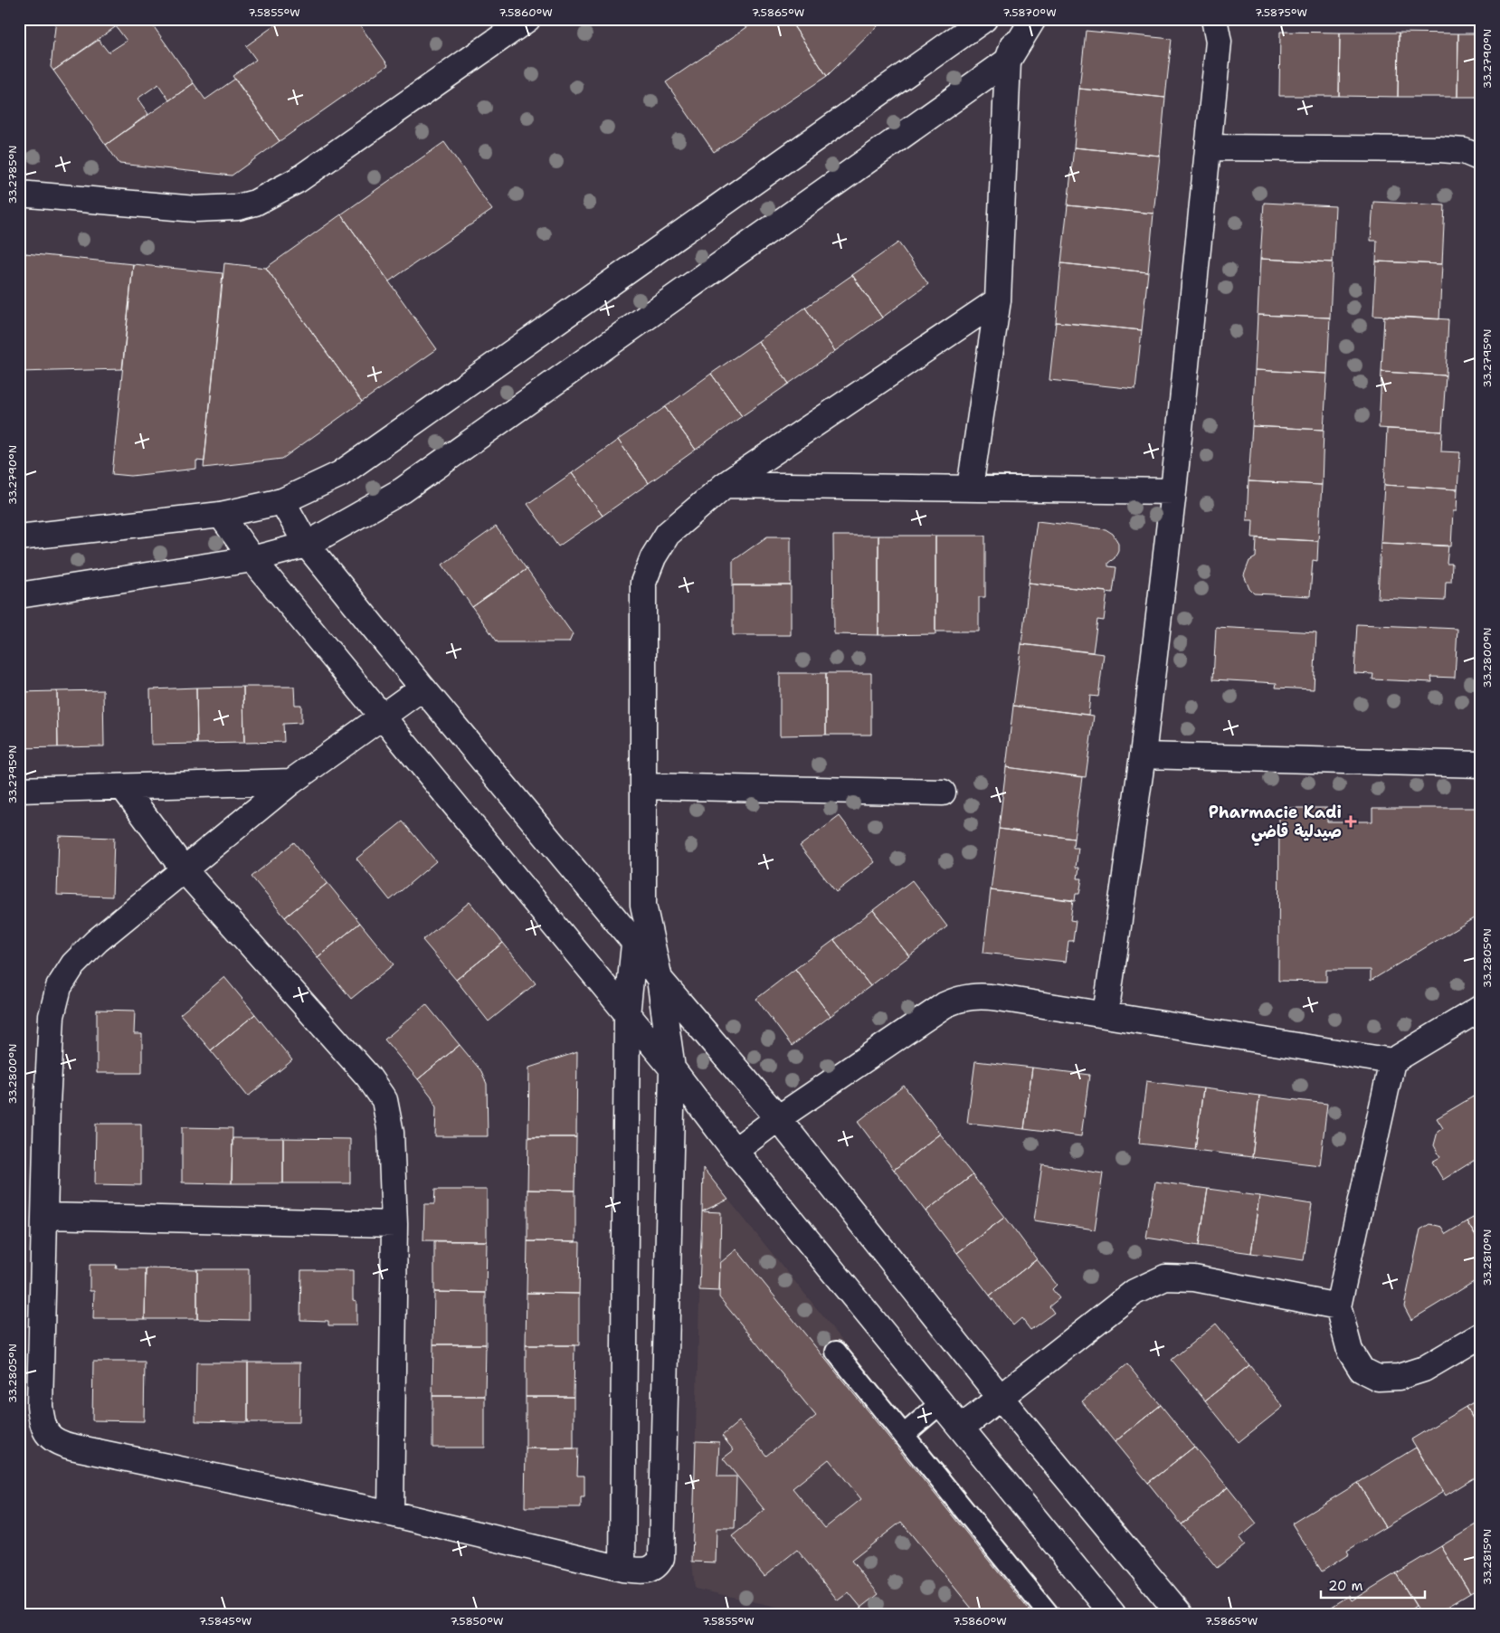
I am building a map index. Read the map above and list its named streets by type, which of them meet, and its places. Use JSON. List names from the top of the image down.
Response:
{
  "places": {
    "health": ["Pharmacie Kadi صيدلية قاضي"]
  },
  "scale_bar": "20 m",
  "coordinates": [
    "7.5855°W",
    "7.5860°W",
    "7.5865°W",
    "7.5870°W",
    "7.5875°W",
    "33.2790°N",
    "33.2785°N",
    "33.2795°N",
    "33.2800°N",
    "33.2805°N",
    "33.2810°N",
    "33.2815°N",
    "7.5845°W",
    "7.5850°W"
  ]
}
